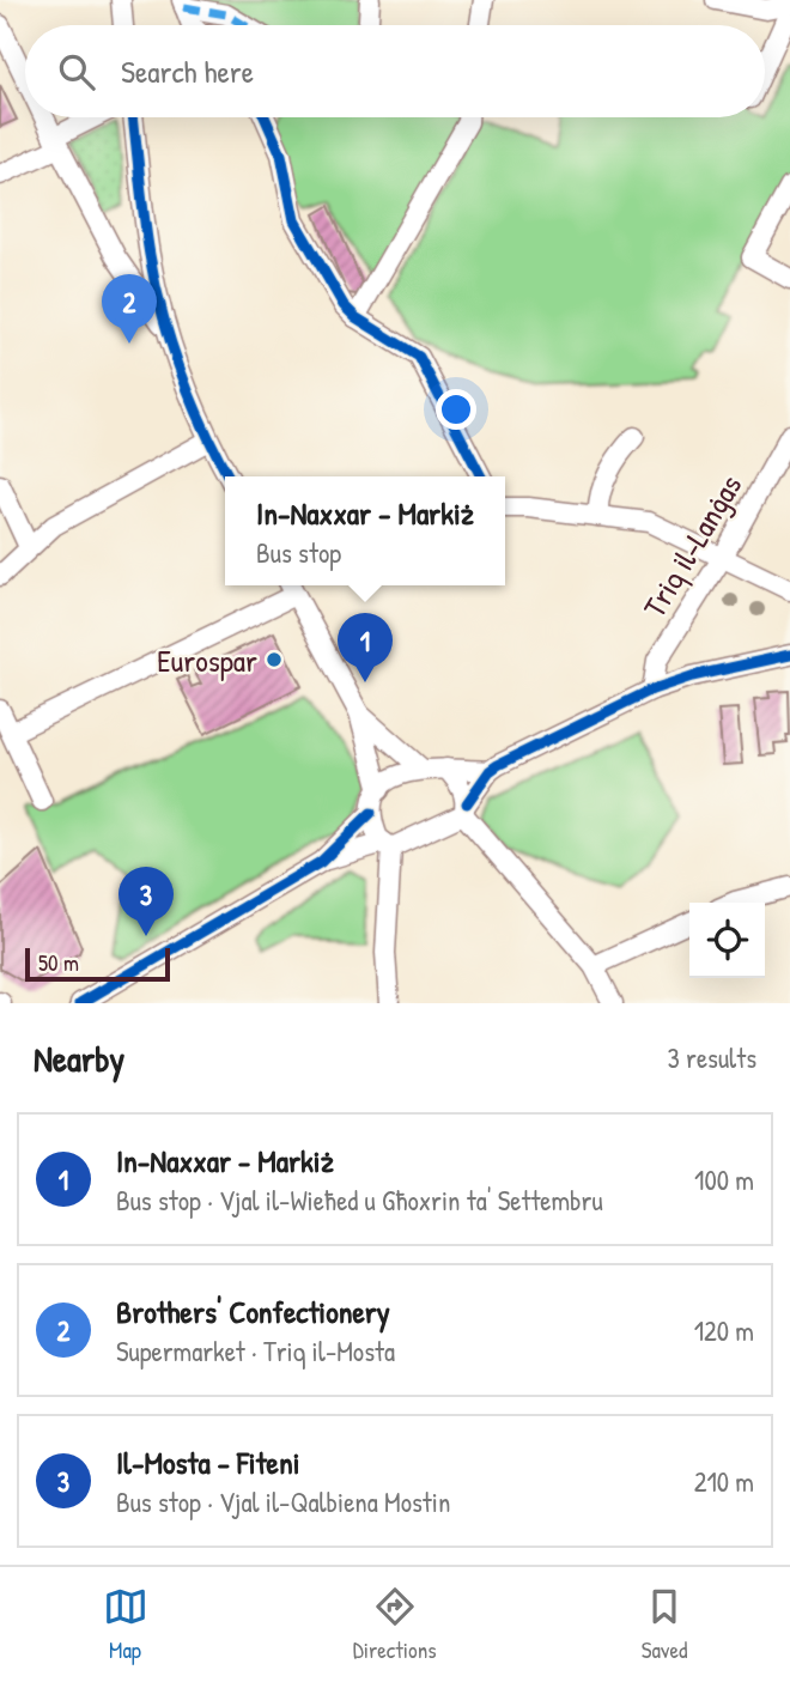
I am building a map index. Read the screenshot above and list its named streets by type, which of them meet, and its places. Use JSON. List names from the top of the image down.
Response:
{
  "streets": {
    "street": ["Triq il-Lanġas"]
  },
  "places": ["Eurospar"],
  "scale_bar": "50 m",
  "page": {
    "search": "Search here",
    "pins": ["2", "1", "3"],
    "popup": ["In-Naxxar - Markiż", "Bus stop"],
    "scale": "50 m",
    "heading": ["Nearby", "3 results"],
    "list": [
      {
        "mark": "1",
        "name": "In-Naxxar - Markiż",
        "note": "Bus stop · Vjal il-Wieħed u Għoxrin ta' Settembru",
        "value": "100 m"
      },
      {
        "mark": "2",
        "name": "Brothers' Confectionery",
        "note": "Supermarket · Triq il-Mosta",
        "value": "120 m"
      },
      {
        "mark": "3",
        "name": "Il-Mosta - Fiteni",
        "note": "Bus stop · Vjal il-Qalbiena Mostin",
        "value": "210 m"
      }
    ],
    "nav": ["Map", "Directions", "Saved"]
  }
}
